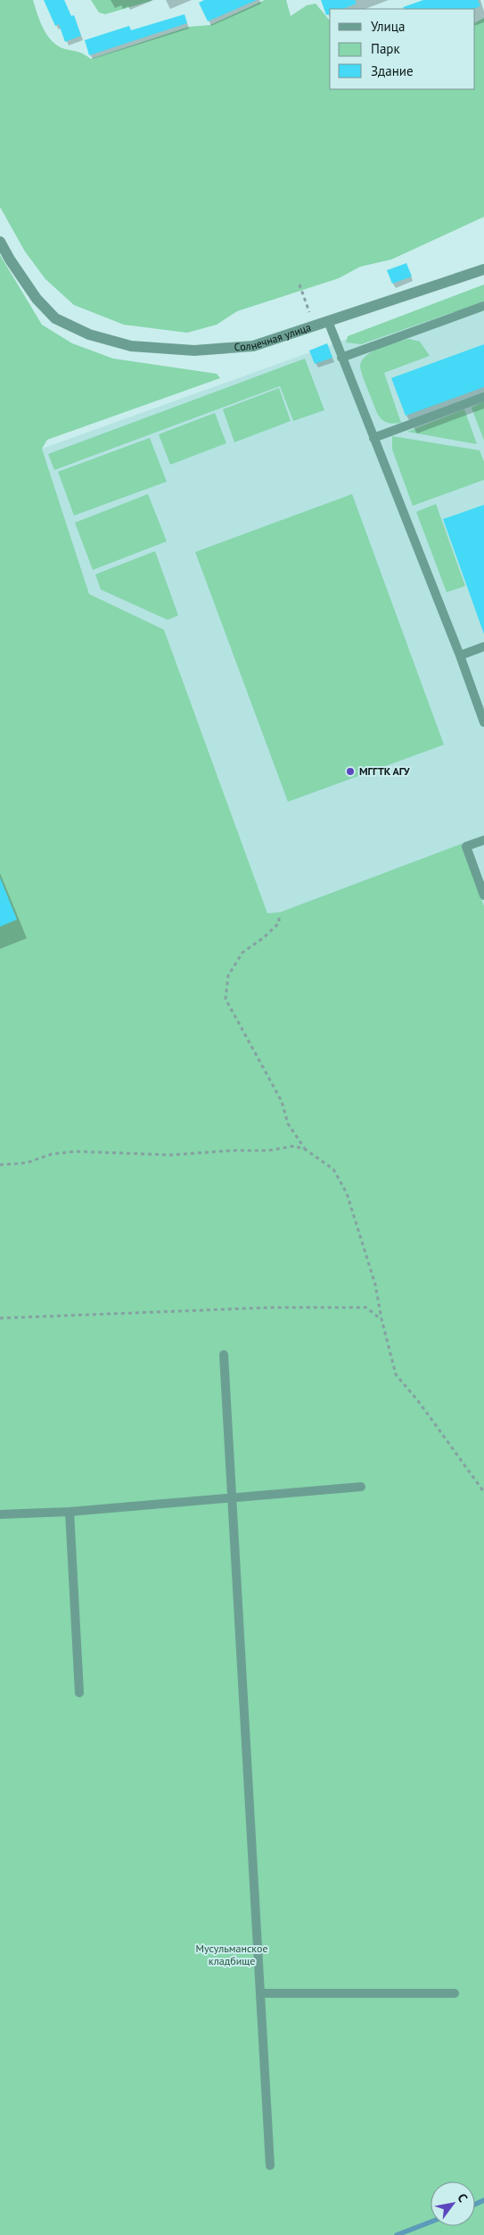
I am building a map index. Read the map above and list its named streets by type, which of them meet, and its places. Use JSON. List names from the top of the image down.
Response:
{
  "streets": {
    "street": ["Солнечная улица"]
  },
  "parks": ["Мусульманское кладбище"],
  "places": ["МГГТК АГУ"],
  "legend": ["Улица", "Парк", "Здание"],
  "north": "top right"
}
